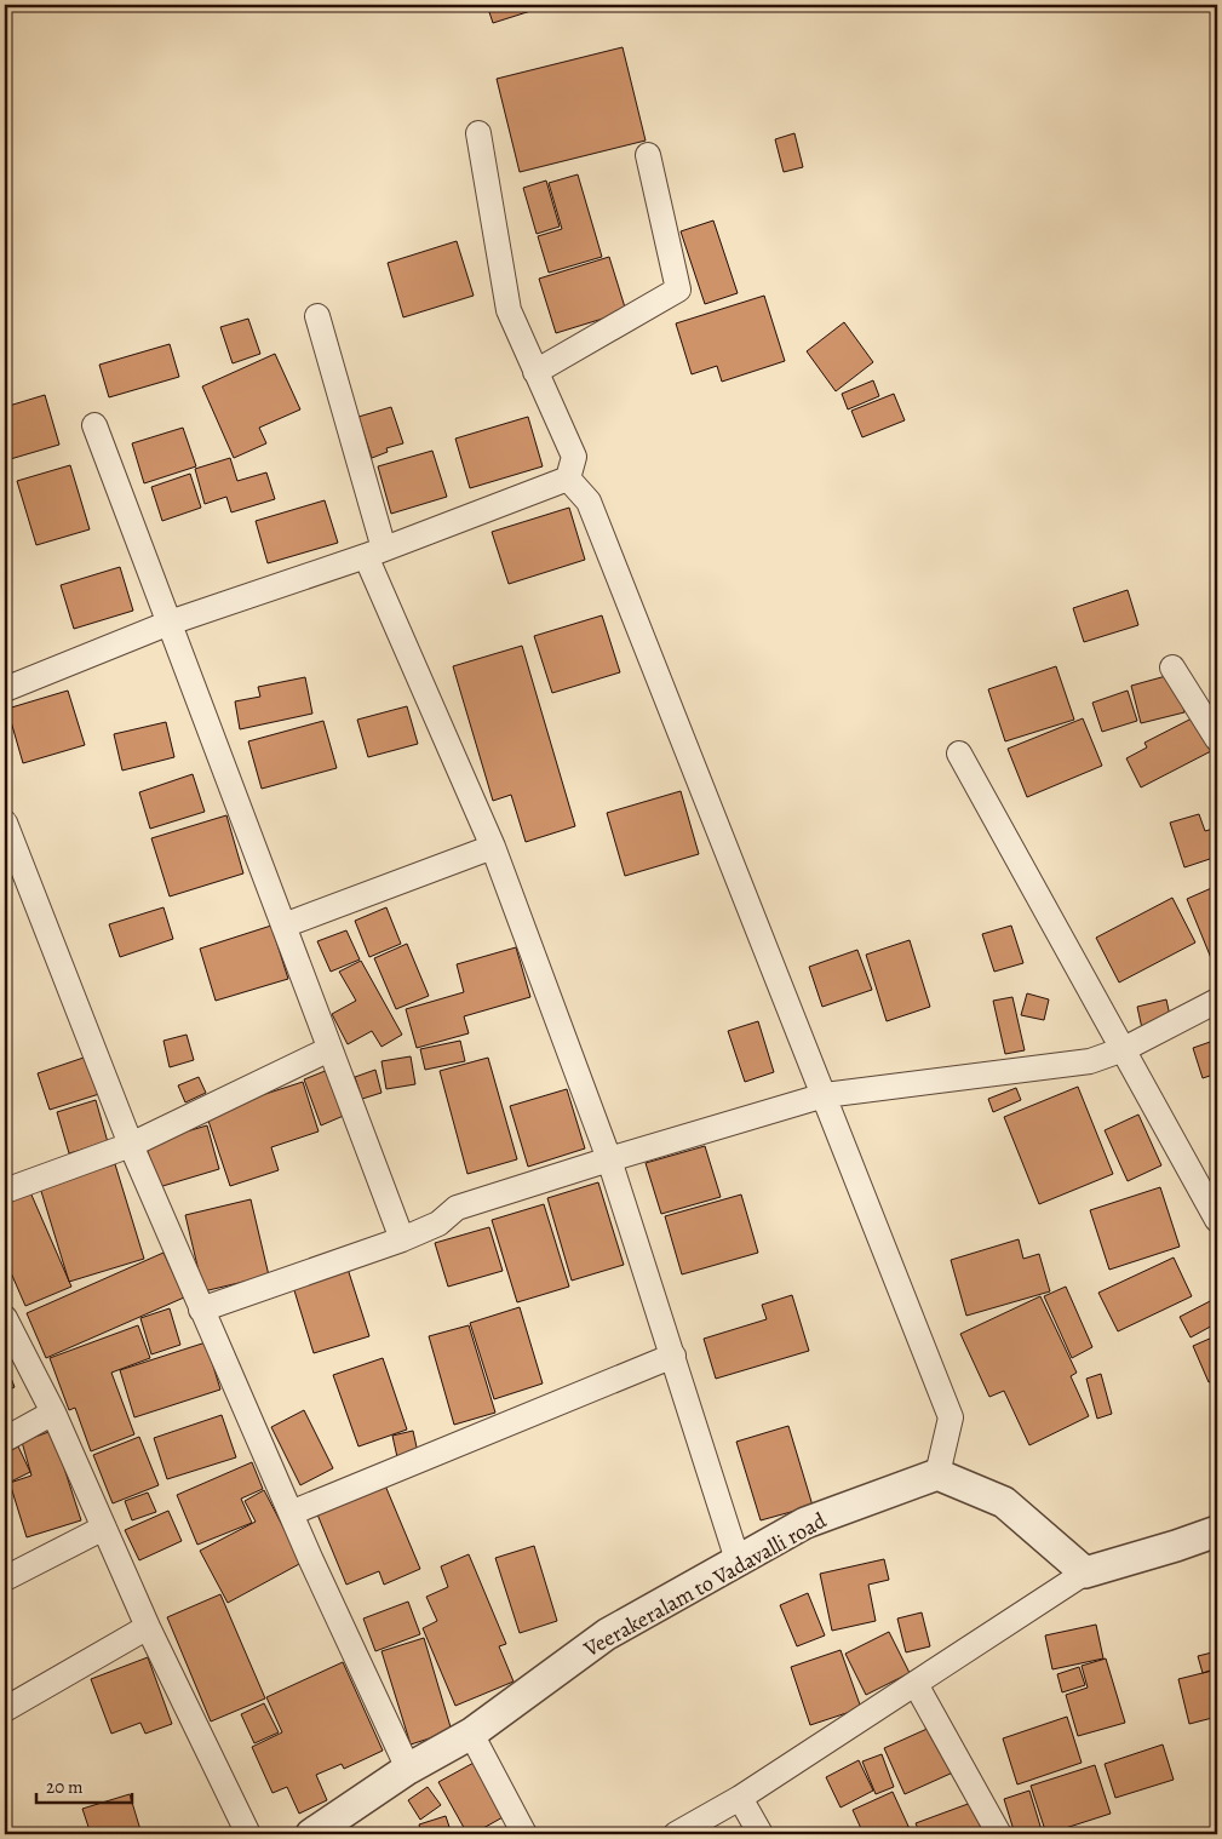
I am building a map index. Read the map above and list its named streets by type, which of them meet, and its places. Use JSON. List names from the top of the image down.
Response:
{
  "streets": {
    "street": ["Veerakeralam to Vadavalli road"]
  },
  "scale_bar": "20 m"
}
